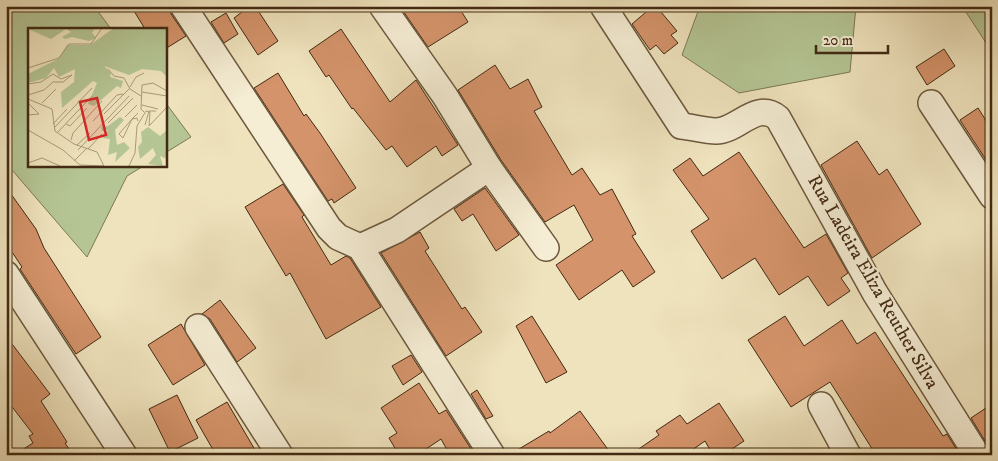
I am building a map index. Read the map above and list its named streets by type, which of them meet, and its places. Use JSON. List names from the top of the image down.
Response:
{
  "streets": {
    "street": ["Rua Ladeira Eliza Reuther Silva"]
  },
  "scale_bar": "20 m"
}
